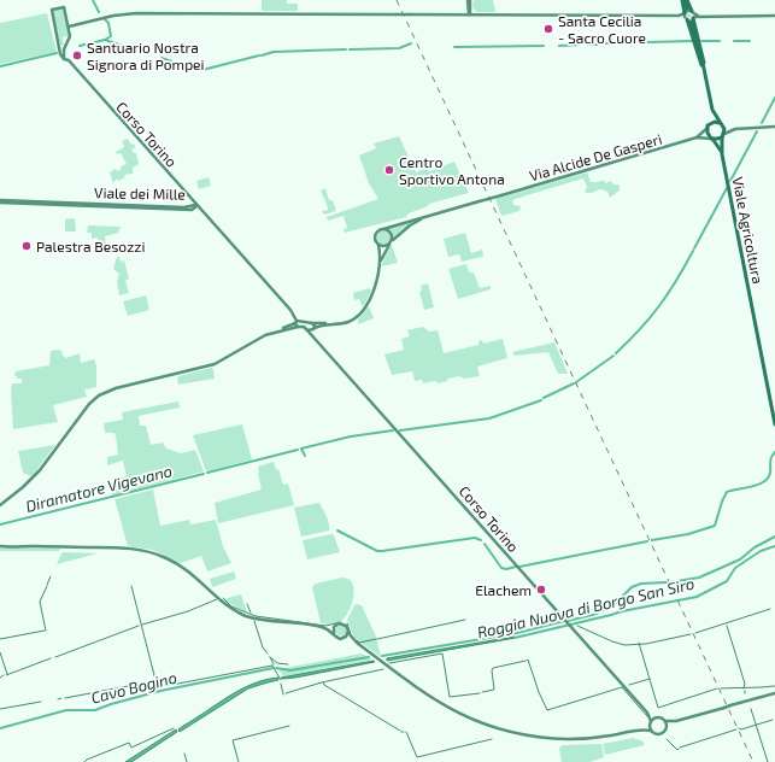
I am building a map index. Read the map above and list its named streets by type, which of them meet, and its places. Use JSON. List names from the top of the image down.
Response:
{
  "streets": {
    "main road": [
      "Corso Torino",
      "Via Alcide De Gasperi",
      "Viale dei Mille",
      "Viale Agricoltura"
    ]
  },
  "crossings": [
    ["Corso Torino", "Viale dei Mille"],
    ["Via Alcide De Gasperi", "Viale Agricoltura"]
  ],
  "water": ["Diramatore Vigevano", "Roggia Nuova di Borgo San Siro", "Cavo Bogino"],
  "places": [
    "Santa Cecilia - Sacro Cuore",
    "Santuario Nostra Signora di Pompei",
    "Centro Sportivo Antona",
    "Palestra Besozzi",
    "Elachem"
  ]
}
